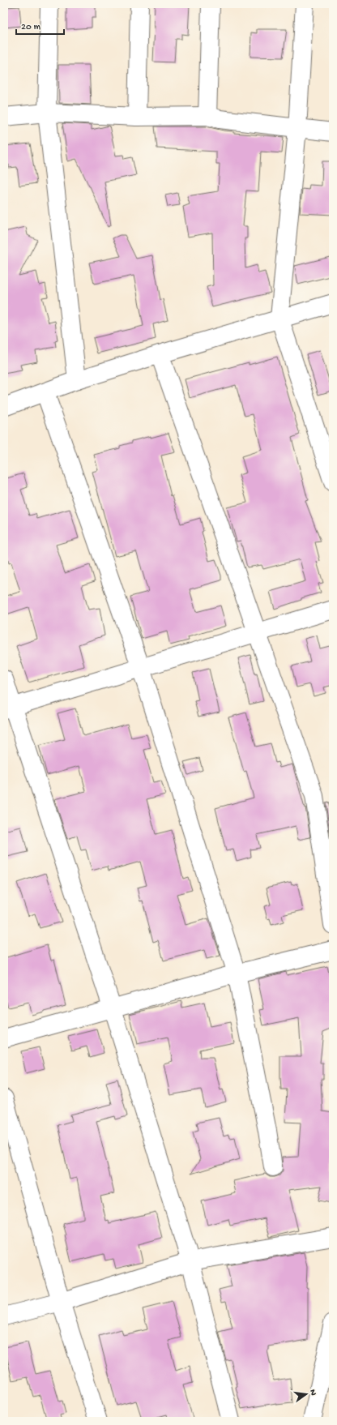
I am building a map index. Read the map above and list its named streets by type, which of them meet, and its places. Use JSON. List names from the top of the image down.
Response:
{
  "scale_bar": "20 m",
  "north": "right"
}
